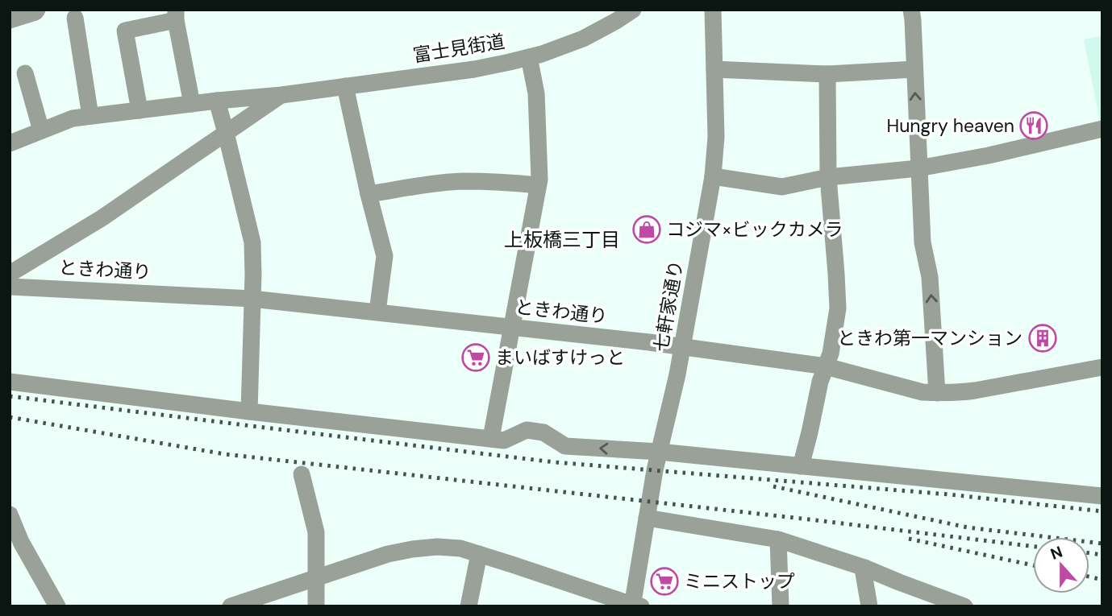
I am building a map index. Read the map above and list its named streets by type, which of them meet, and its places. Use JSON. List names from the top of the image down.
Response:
{
  "streets": {
    "street": ["富士見街道", "ときわ通り", "七軒家通り"]
  },
  "crossings": [
    ["ときわ通り", "七軒家通り"]
  ],
  "districts": ["上板橋三丁目"],
  "places": {
    "restaurant": ["Hungry heaven"],
    "shop": ["コジマ×ビックカメラ"],
    "building": ["ときわ第一マンション"],
    "supermarket": ["まいばすけっと", "ミニストップ"]
  },
  "north": "top"
}
